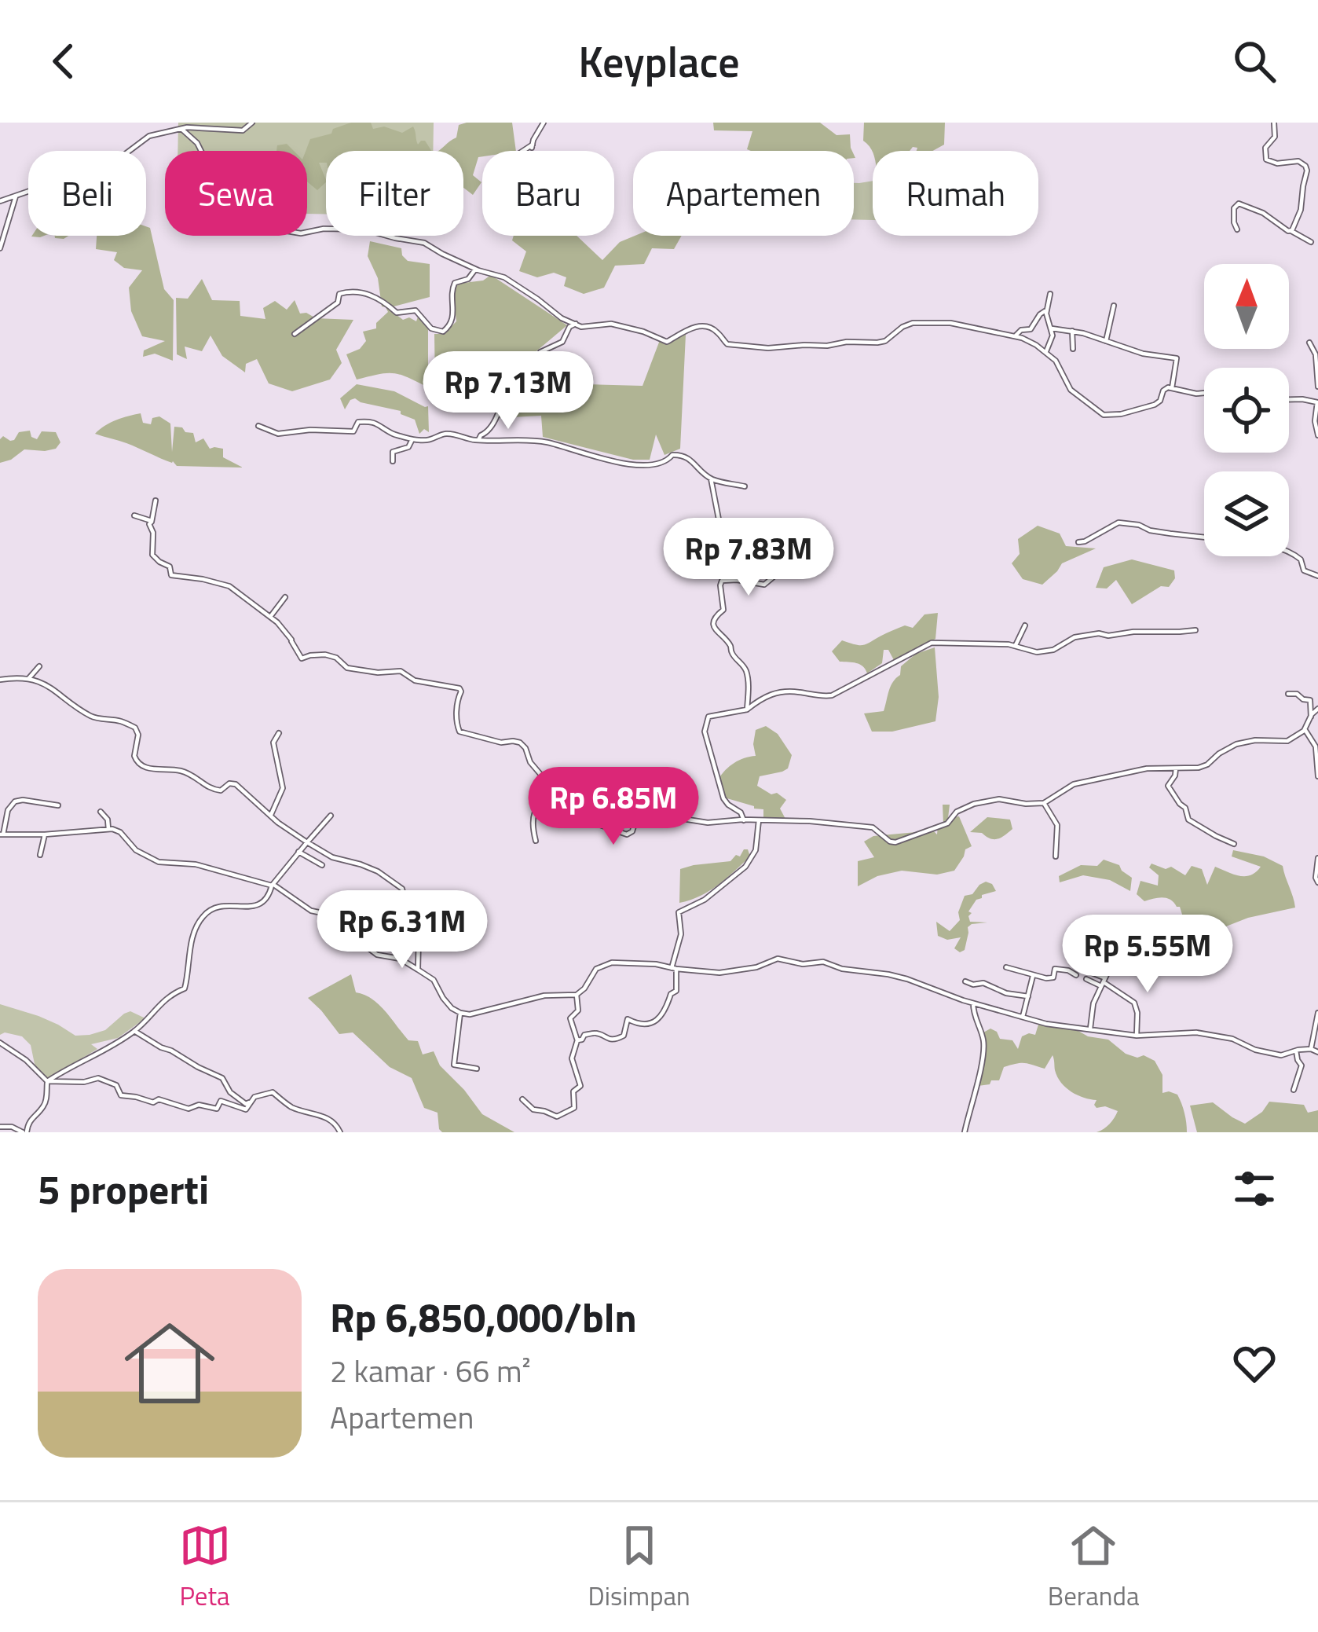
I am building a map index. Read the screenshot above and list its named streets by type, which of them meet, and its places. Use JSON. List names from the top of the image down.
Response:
{
  "north": "top",
  "page": {
    "header": "Keyplace",
    "chip": [
      "Beli",
      "Sewa",
      "Filter",
      "Baru",
      "Apartemen",
      "Rumah"
    ],
    "price": [
      "Rp 7.13M",
      "Rp 7.83M",
      "Rp 6.85M",
      "Rp 6.31M",
      "Rp 5.55M"
    ],
    "heading": "5 properti",
    "list": [
      {
        "name": "Rp 6,850,000/bln",
        "note": "2 kamar · 66 m² · Apartemen"
      }
    ],
    "tabs": ["Peta", "Disimpan", "Beranda"]
  }
}
